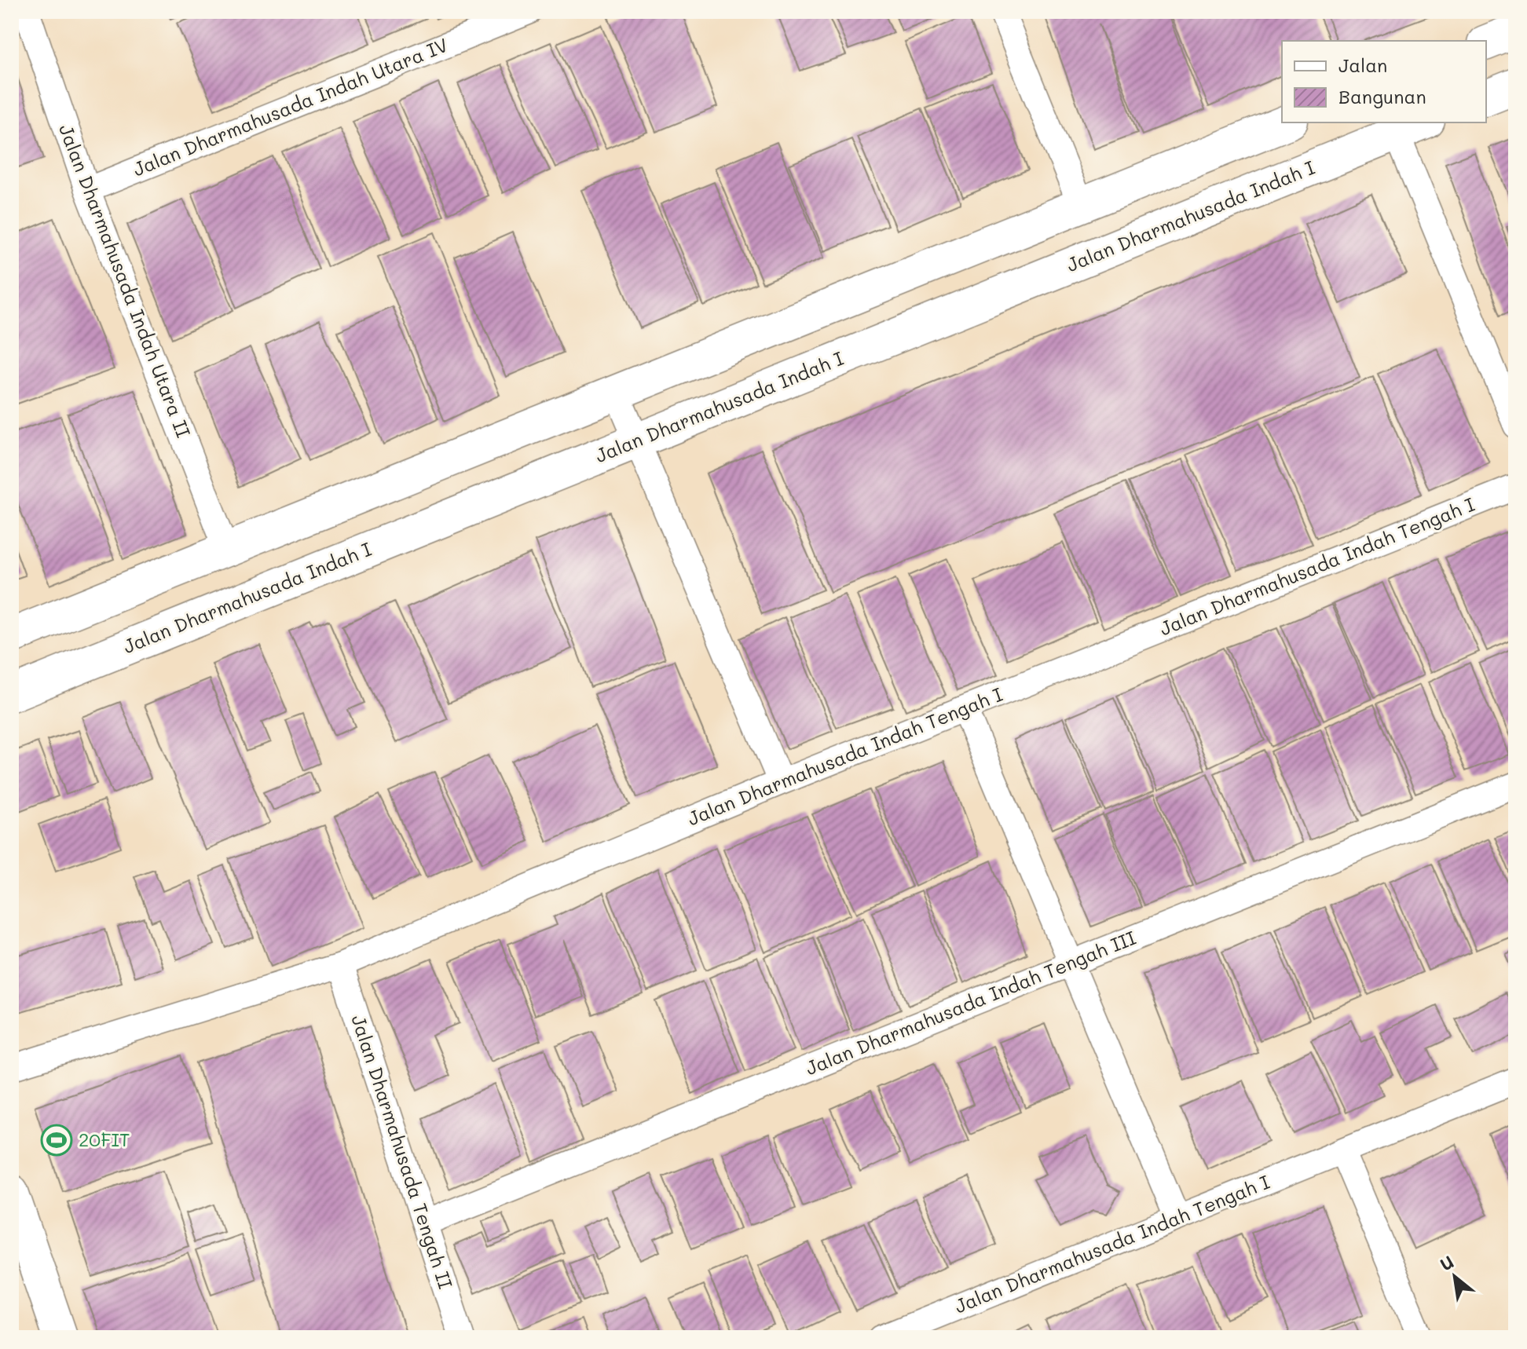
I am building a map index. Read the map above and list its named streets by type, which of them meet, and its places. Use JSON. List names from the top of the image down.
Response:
{
  "streets": {
    "main road": ["Jalan Dharmahusada Indah I"],
    "street": [
      "Jalan Dharmahusada Indah Utara IV",
      "Jalan Dharmahusada Indah Utara II",
      "Jalan Dharmahusada Indah Tengah I",
      "Jalan Dharmahusada Indah Tengah III",
      "Jalan Dharmahusada Tengah II"
    ]
  },
  "crossings": [
    ["Jalan Dharmahusada Indah Utara IV", "Jalan Dharmahusada Indah Utara II"],
    ["Jalan Dharmahusada Indah Tengah I", "Jalan Dharmahusada Tengah II"],
    ["Jalan Dharmahusada Indah Tengah III", "Jalan Dharmahusada Tengah II"]
  ],
  "places": {
    "sports": ["20FIT"]
  },
  "legend": ["Jalan", "Bangunan"],
  "north": "top left"
}
